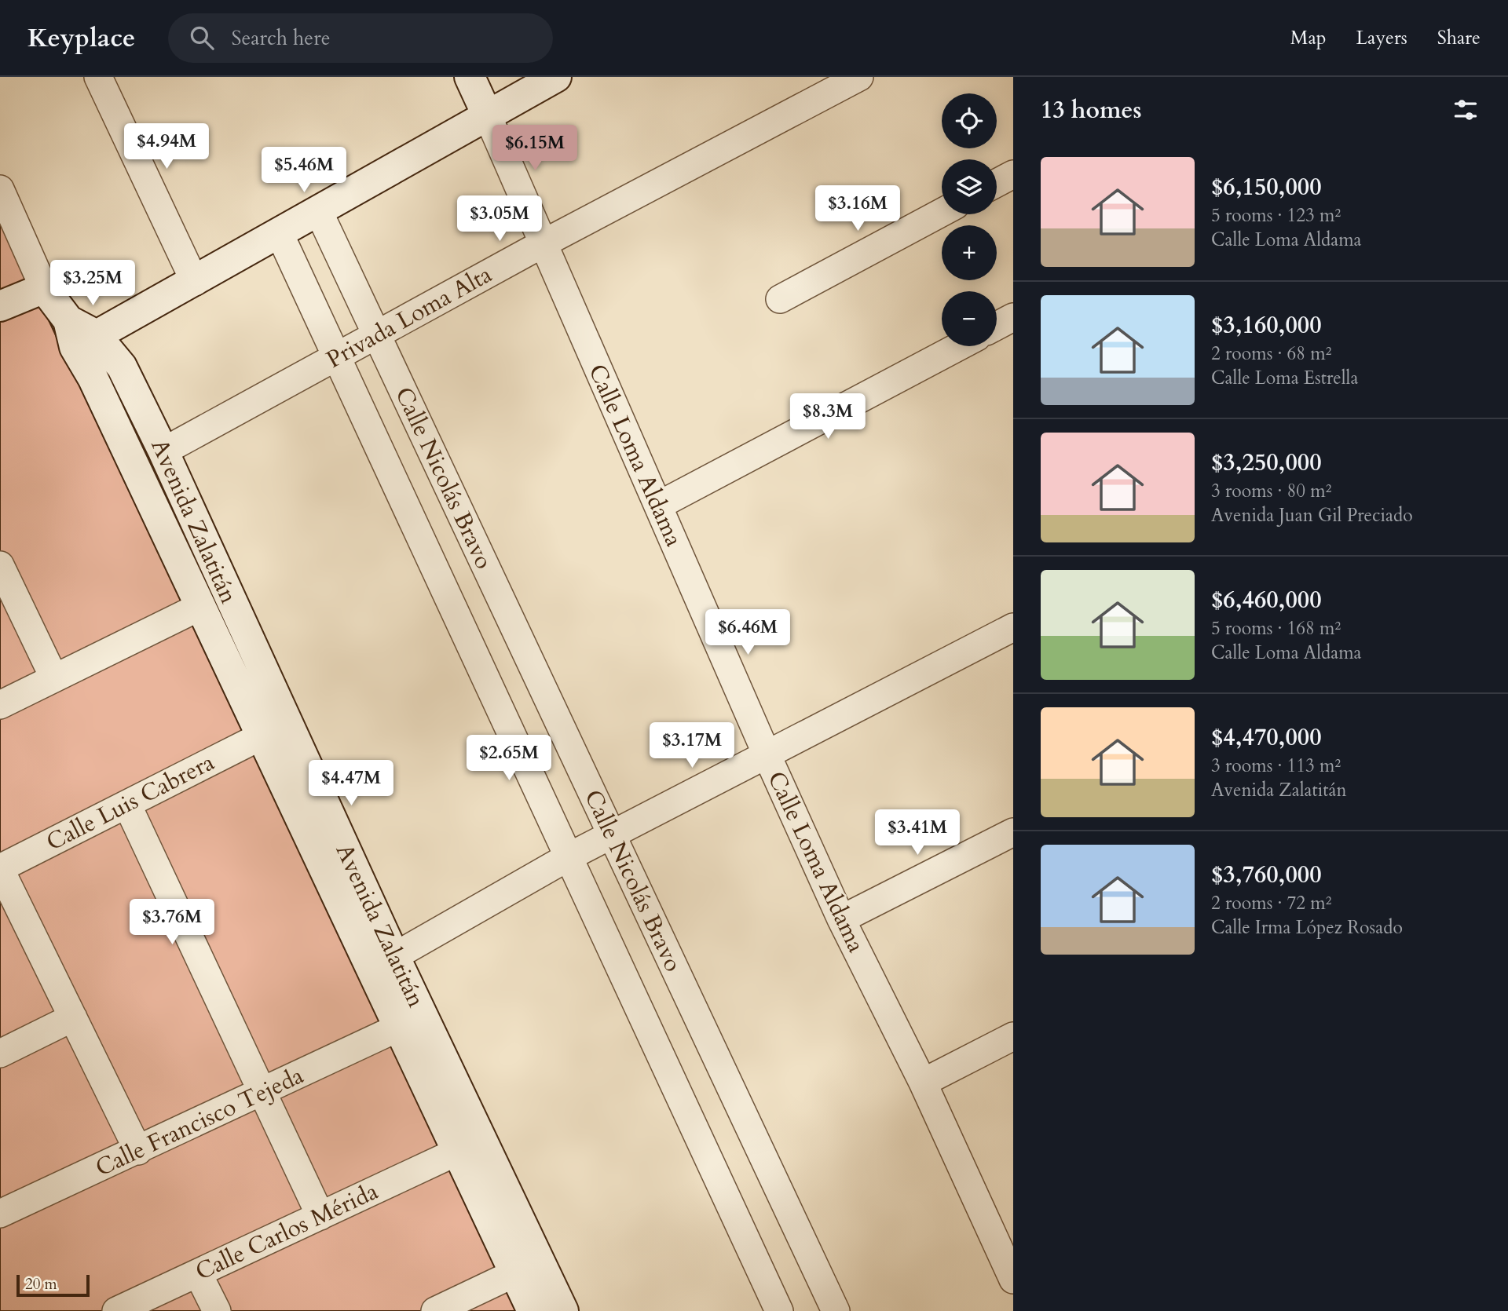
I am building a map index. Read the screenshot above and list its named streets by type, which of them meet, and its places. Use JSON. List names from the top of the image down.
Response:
{
  "streets": {
    "street": [
      "Privada Loma Alta",
      "Calle Loma Aldama",
      "Calle Nicolás Bravo",
      "Avenida Zalatitán",
      "Calle Luis Cabrera",
      "Calle Francisco Tejeda",
      "Calle Carlos Mérida"
    ]
  },
  "crossings": [
    ["Privada Loma Alta", "Calle Loma Aldama"],
    ["Privada Loma Alta", "Calle Nicolás Bravo"],
    ["Privada Loma Alta", "Avenida Zalatitán"],
    ["Avenida Zalatitán", "Calle Luis Cabrera"],
    ["Avenida Zalatitán", "Calle Francisco Tejeda"],
    ["Avenida Zalatitán", "Calle Carlos Mérida"]
  ],
  "scale_bar": "20 m",
  "page": {
    "header": "Keyplace",
    "search": "Search here",
    "nav": ["Map", "Layers", "Share"],
    "heading": "13 homes",
    "map_buttons": ["+", "−"],
    "price": [
      "$4.94M",
      "$6.15M",
      "$5.46M",
      "$3.16M",
      "$3.05M",
      "$3.25M",
      "$8.3M",
      "$6.46M",
      "$3.17M",
      "$2.65M",
      "$4.47M",
      "$3.41M",
      "$3.76M"
    ],
    "list": [
      {
        "name": "$6,150,000",
        "note": "5 rooms · 123 m² · Calle Loma Aldama"
      },
      {
        "name": "$3,160,000",
        "note": "2 rooms · 68 m² · Calle Loma Estrella"
      },
      {
        "name": "$3,250,000",
        "note": "3 rooms · 80 m² · Avenida Juan Gil Preciado"
      },
      {
        "name": "$6,460,000",
        "note": "5 rooms · 168 m² · Calle Loma Aldama"
      },
      {
        "name": "$4,470,000",
        "note": "3 rooms · 113 m² · Avenida Zalatitán"
      },
      {
        "name": "$3,760,000",
        "note": "2 rooms · 72 m² · Calle Irma López Rosado"
      }
    ],
    "scale": "20 m"
  }
}
